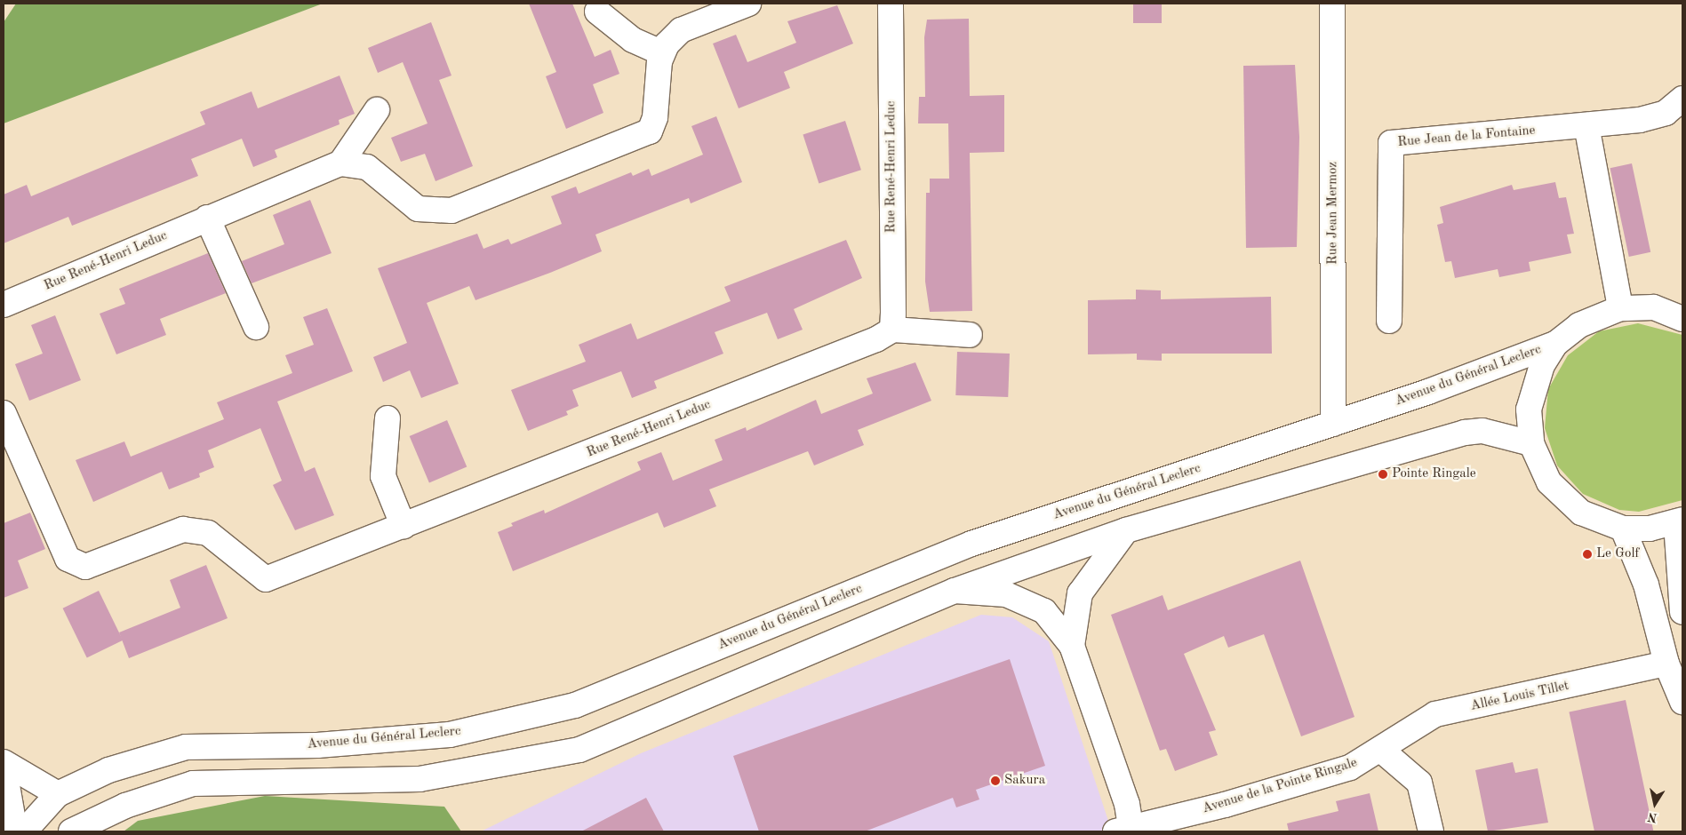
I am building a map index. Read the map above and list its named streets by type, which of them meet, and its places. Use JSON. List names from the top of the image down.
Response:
{
  "streets": {
    "street": [
      "Rue Jean de la Fontaine",
      "Rue René-Henri Leduc",
      "Rue Jean Mermoz",
      "Avenue du Général Leclerc",
      "Allée Louis Tillet",
      "Avenue de la Pointe Ringale"
    ]
  },
  "crossings": [
    ["Rue Jean Mermoz", "Avenue du Général Leclerc"],
    ["Allée Louis Tillet", "Avenue de la Pointe Ringale"]
  ],
  "places": ["Pointe Ringale", "Le Golf", "Sakura"],
  "north": "bottom"
}
